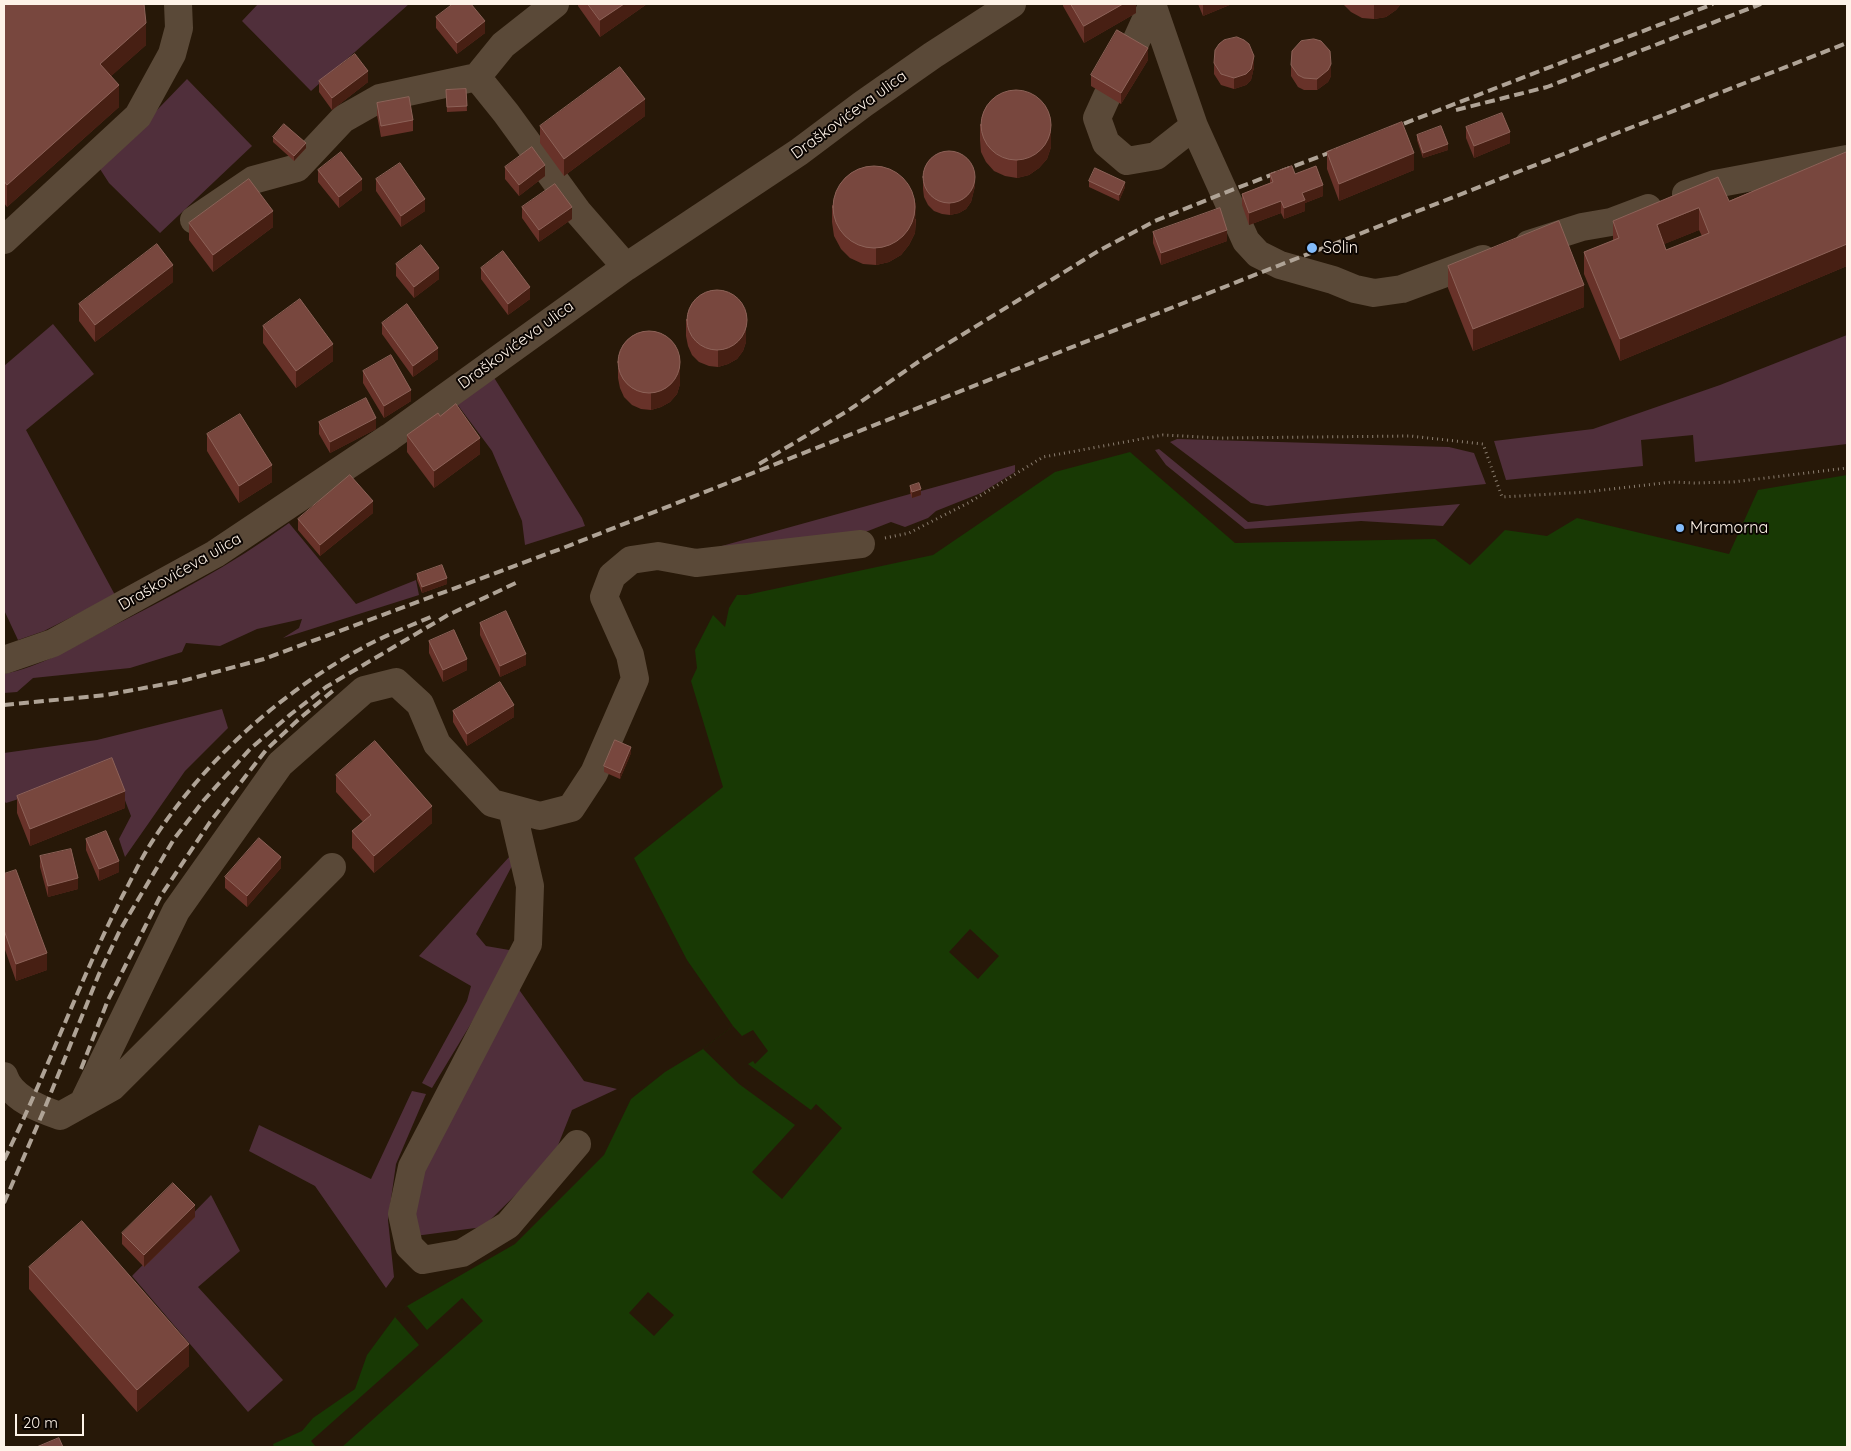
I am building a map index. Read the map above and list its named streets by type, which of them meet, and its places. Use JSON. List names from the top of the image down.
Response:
{
  "streets": {
    "street": ["Draškovićeva ulica"]
  },
  "places": ["Solin", "Mramorna"],
  "scale_bar": "20 m"
}
